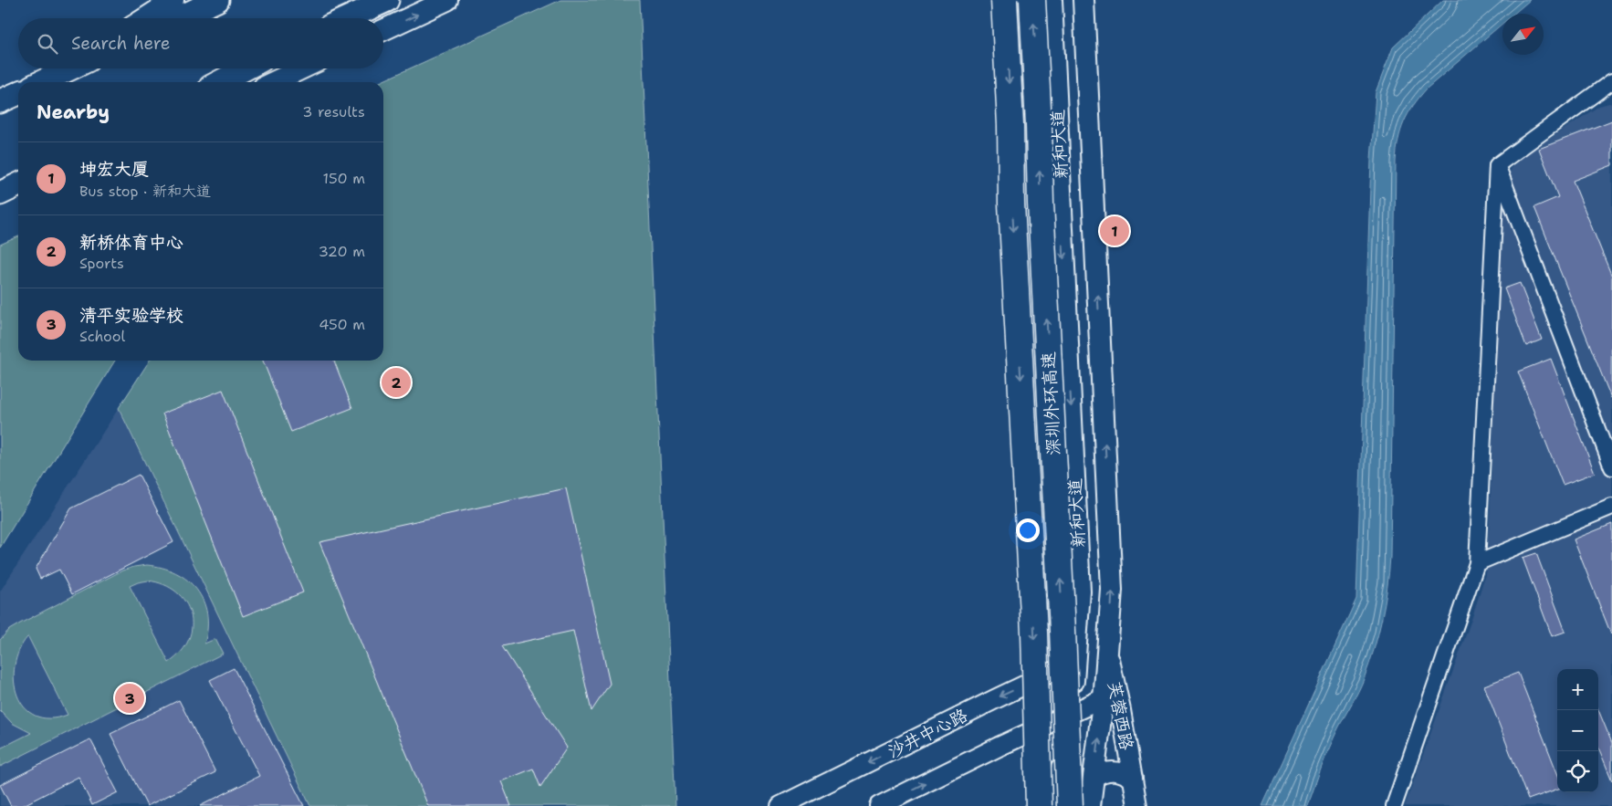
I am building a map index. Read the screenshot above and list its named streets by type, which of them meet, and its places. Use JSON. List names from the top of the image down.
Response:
{
  "streets": {
    "highway": ["深圳外环高速"],
    "main road": ["新和大道"],
    "street": ["芙蓉西路", "沙井中心路"]
  },
  "crossings": [
    ["新和大道", "芙蓉西路"],
    ["新和大道", "沙井中心路"]
  ],
  "north": "top right",
  "page": {
    "search": "Search here",
    "heading": ["Nearby", "3 results"],
    "list": [
      {
        "mark": "1",
        "name": "坤宏大厦",
        "note": "Bus stop · 新和大道",
        "value": "150 m"
      },
      {
        "mark": "2",
        "name": "新桥体育中心",
        "note": "Sports",
        "value": "320 m"
      },
      {
        "mark": "3",
        "name": "清平实验学校",
        "note": "School",
        "value": "450 m"
      }
    ],
    "pins": ["1", "2", "3"],
    "map_buttons": ["+", "−"]
  }
}
